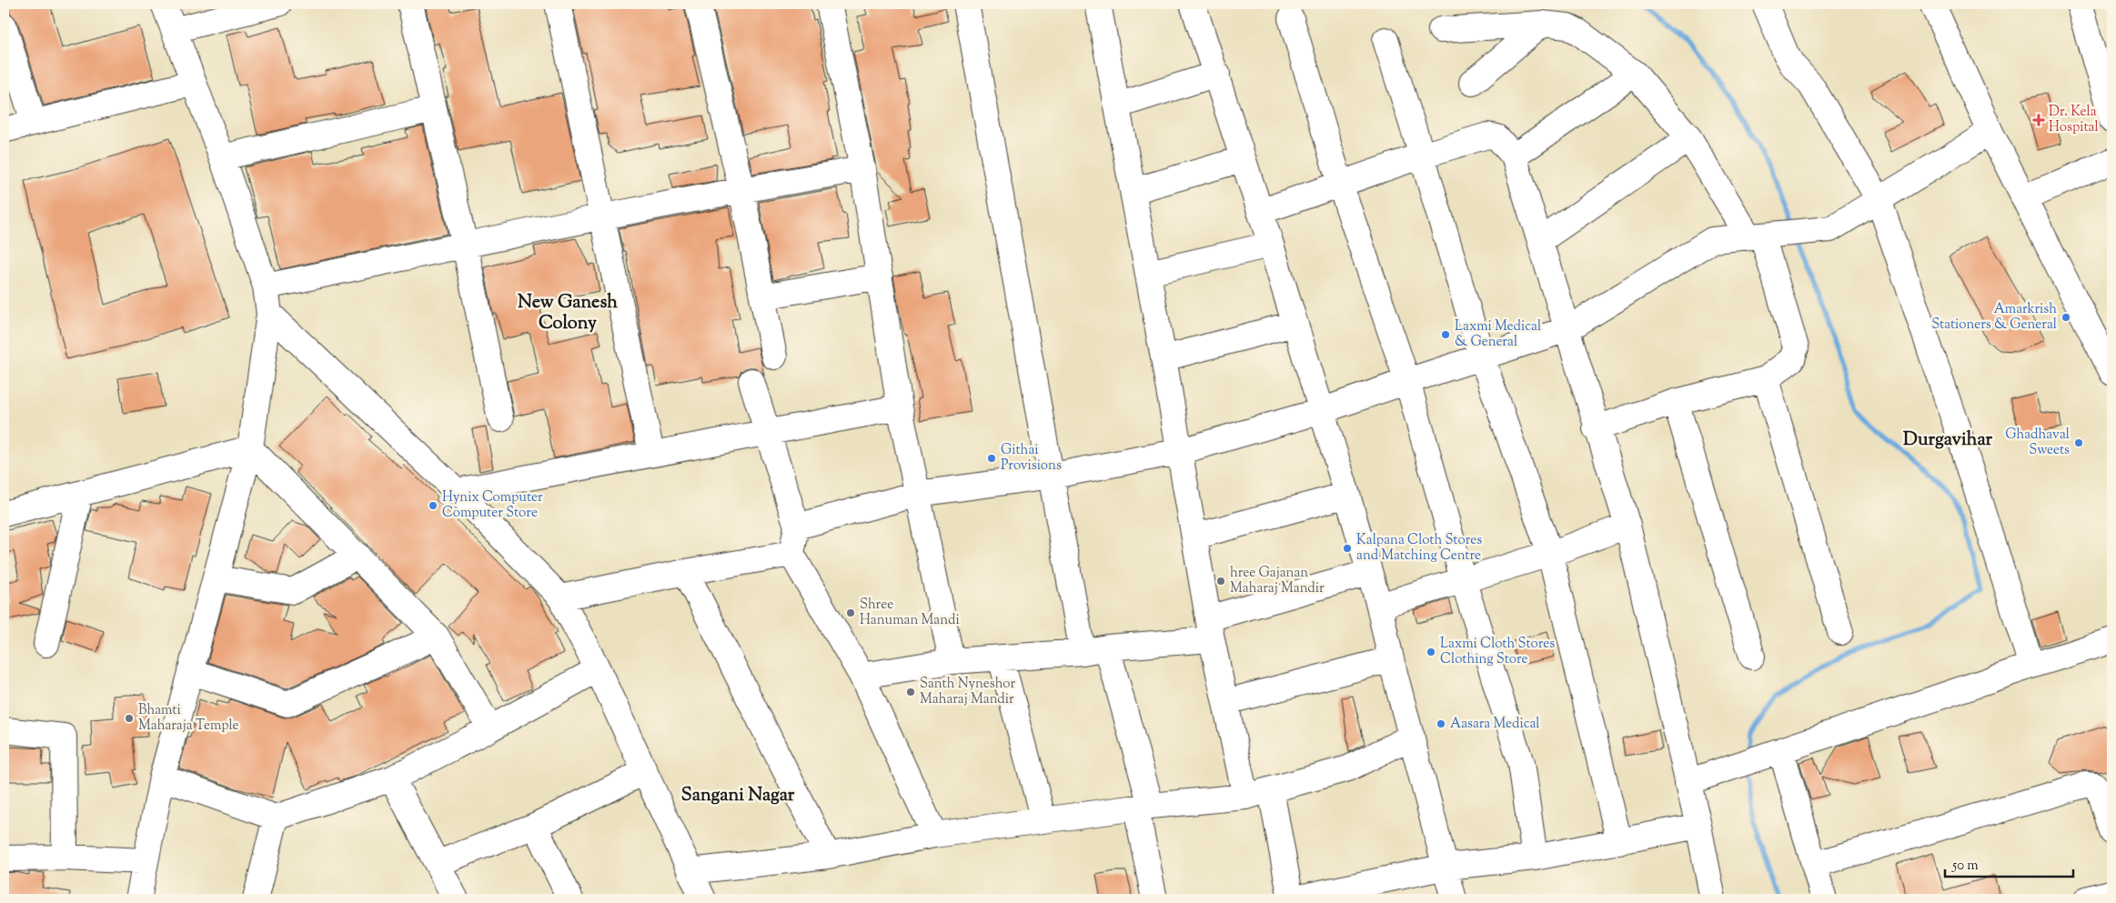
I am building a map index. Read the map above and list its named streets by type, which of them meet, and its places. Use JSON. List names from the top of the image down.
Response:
{
  "districts": ["New Ganesh Colony", "Durgavihar", "Sangani Nagar"],
  "places": {
    "health": ["Dr. Kela Hospital"],
    "other": [
      "Amarkrish Stationers & General",
      "Laxmi Medical & General",
      "Ghadhaval Sweets",
      "Githai Provisions",
      "Hynix Computer Computer Store",
      "Kalpana Cloth Stores and Matching Centre",
      "hree Gajanan Maharaj Mandir",
      "Shree Hanuman Mandi",
      "Laxmi Cloth Stores Clothing Store",
      "Santh Nyneshor Maharaj Mandir",
      "Bhamti Maharaja Temple",
      "Aasara Medical"
    ]
  },
  "scale_bar": "50 m"
}
